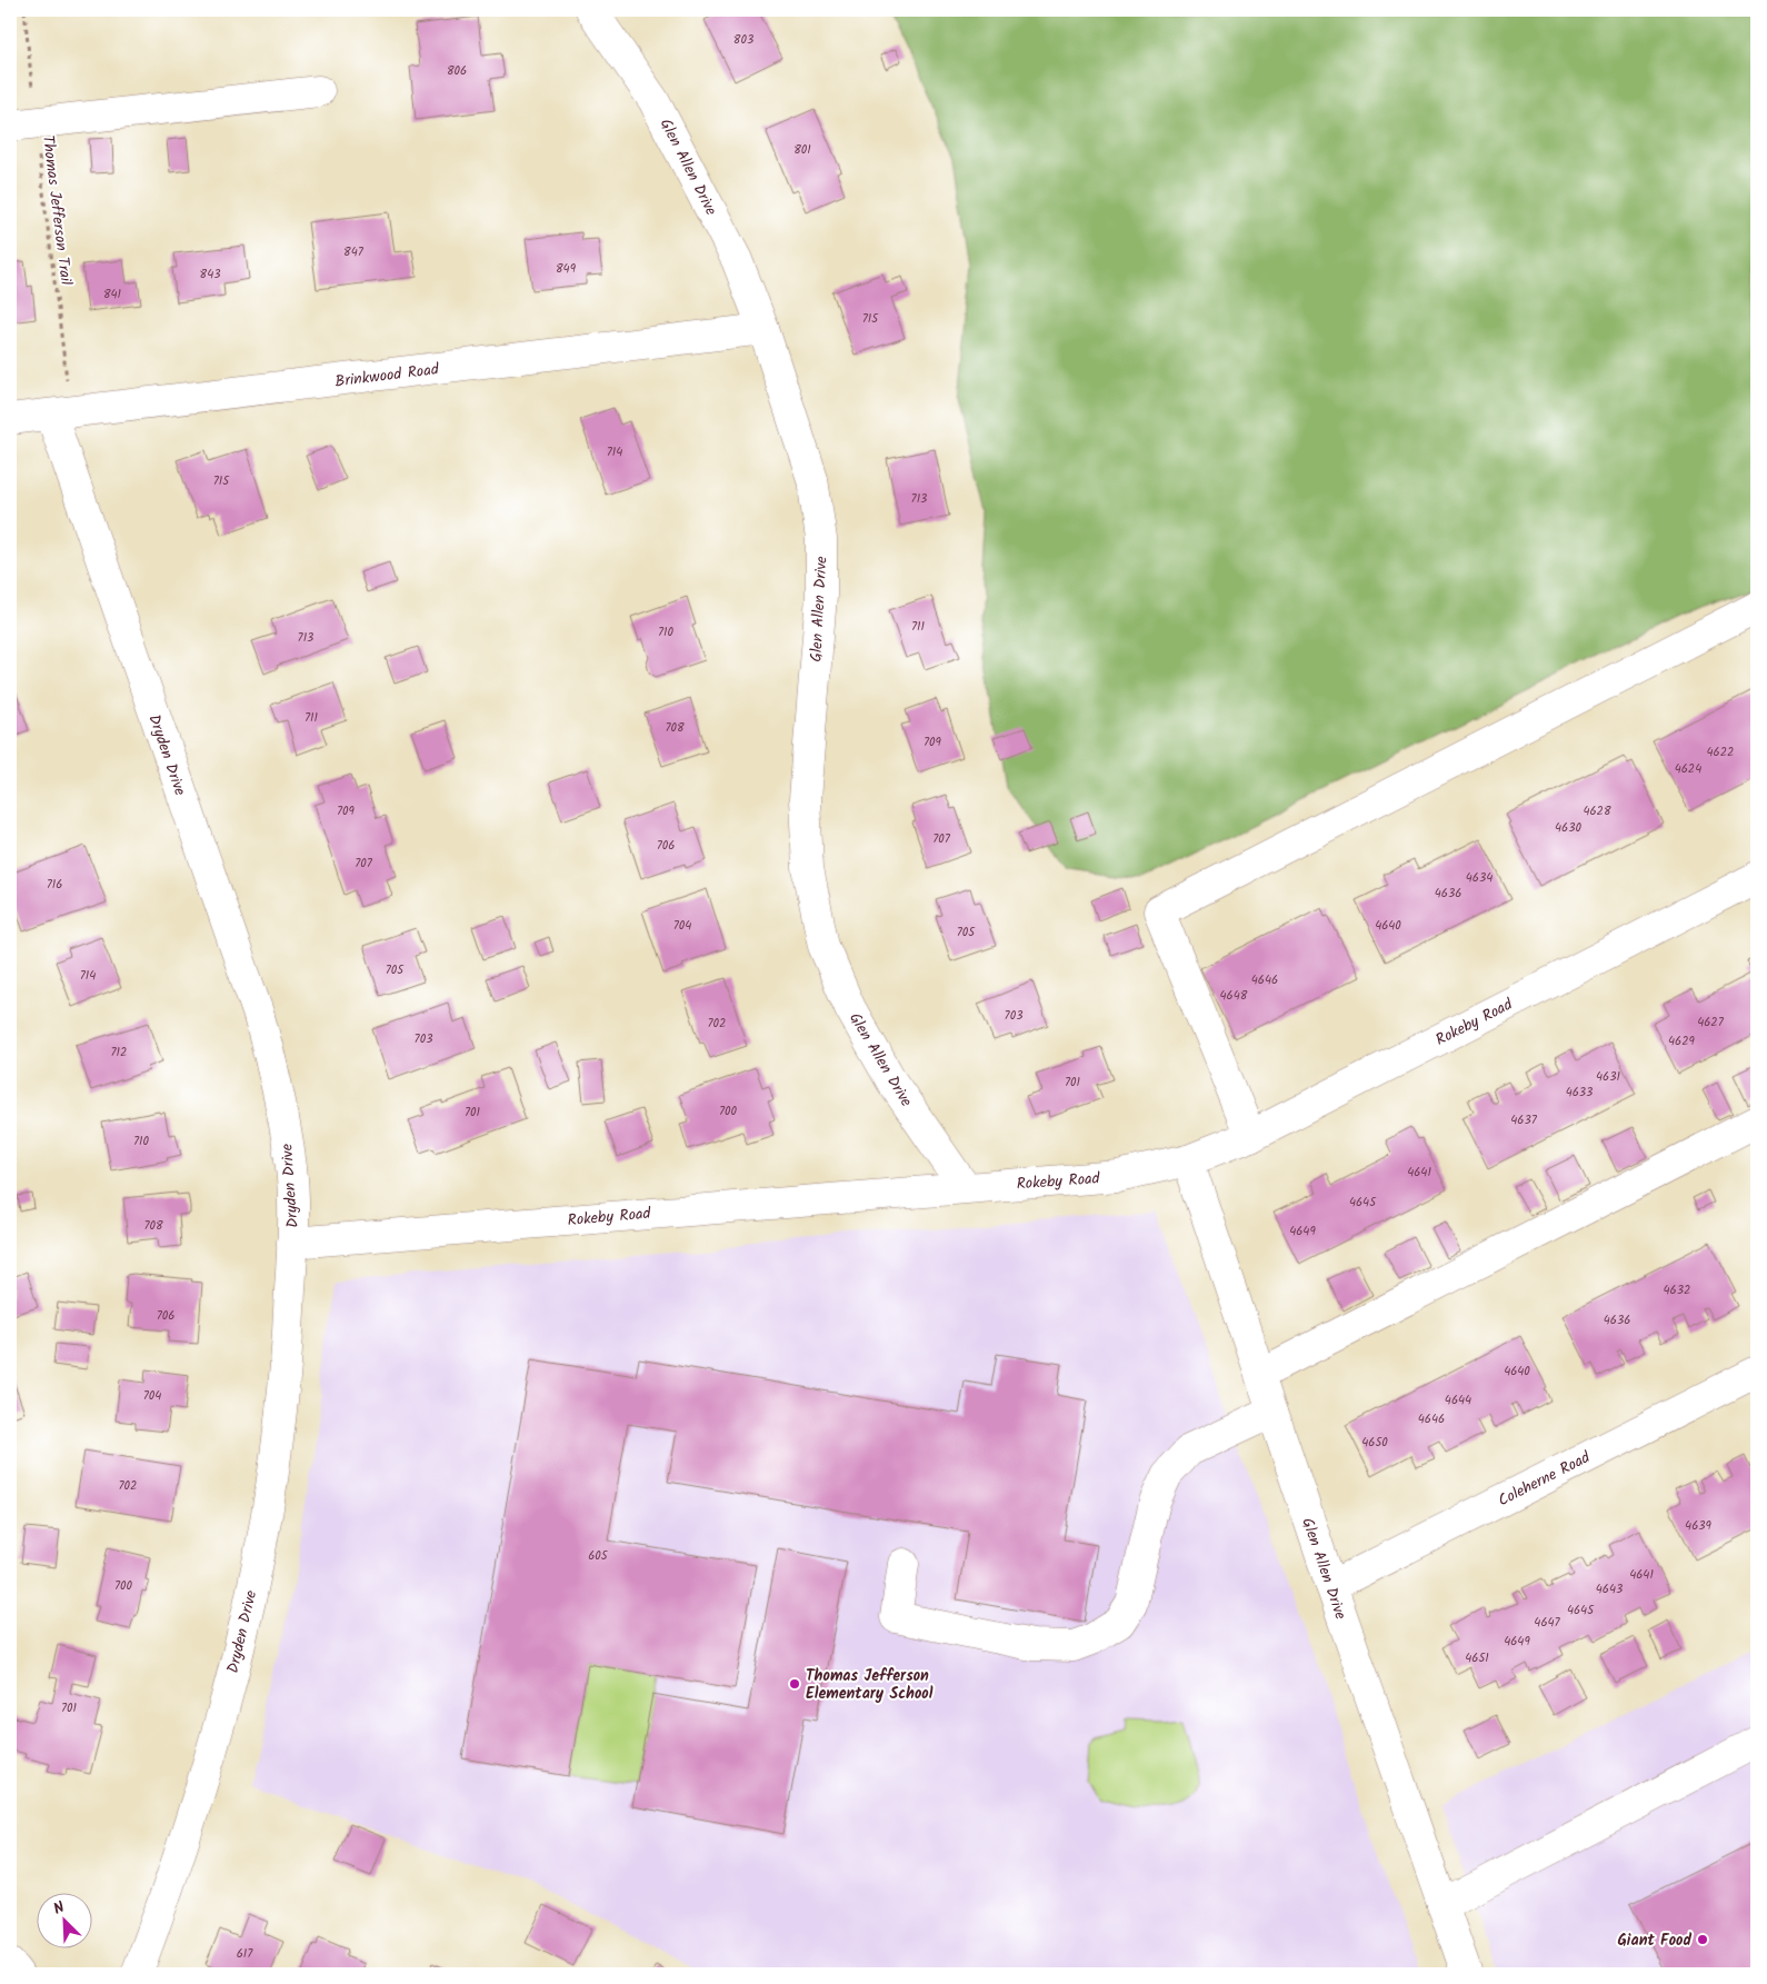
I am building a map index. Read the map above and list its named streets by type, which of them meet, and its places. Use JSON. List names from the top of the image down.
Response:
{
  "streets": {
    "street": [
      "Glen Allen Drive",
      "Brinkwood Road",
      "Dryden Drive",
      "Rokeby Road",
      "Coleherne Road"
    ],
    "path": ["Thomas Jefferson Trail"]
  },
  "crossings": [
    ["Glen Allen Drive", "Brinkwood Road"],
    ["Glen Allen Drive", "Rokeby Road"],
    ["Glen Allen Drive", "Coleherne Road"],
    ["Thomas Jefferson Trail", "Brinkwood Road"],
    ["Thomas Jefferson Trail", "Dryden Drive"],
    ["Brinkwood Road", "Dryden Drive"],
    ["Dryden Drive", "Rokeby Road"]
  ],
  "places": ["Thomas Jefferson Elementary School", "Giant Food"],
  "house_numbers": [
    "803",
    "806",
    "801",
    "847",
    "849",
    "843",
    "841",
    "715",
    "714",
    "715",
    "713",
    "711",
    "710",
    "713",
    "711",
    "708",
    "709",
    "4622",
    "4624",
    "709",
    "4628",
    "4630",
    "707",
    "706",
    "707",
    "4634",
    "716",
    "4636",
    "704",
    "4640",
    "705",
    "705",
    "714",
    "4646",
    "4648",
    "703",
    "4627",
    "702",
    "703",
    "4629",
    "712",
    "4631",
    "701",
    "4633",
    "700",
    "701",
    "4637",
    "710",
    "4641",
    "4645",
    "708",
    "4649",
    "4632",
    "706",
    "4636",
    "4640",
    "704",
    "4644",
    "4646",
    "4650",
    "702",
    "4639",
    "605",
    "4641",
    "700",
    "4643",
    "4645",
    "4647",
    "4649",
    "4651",
    "701",
    "617"
  ],
  "north": "top left"
}
